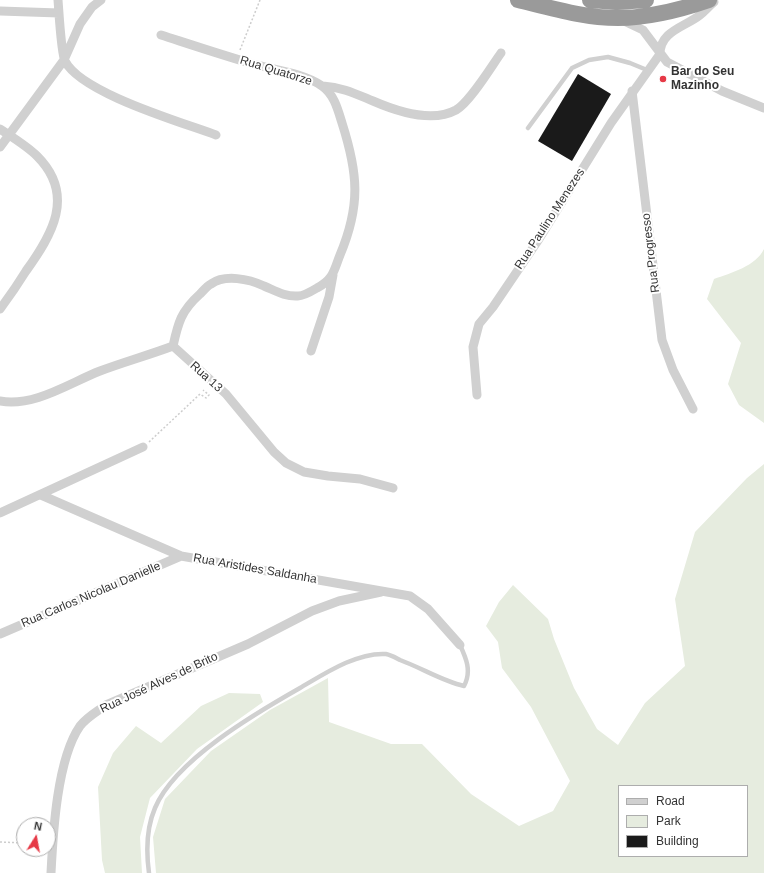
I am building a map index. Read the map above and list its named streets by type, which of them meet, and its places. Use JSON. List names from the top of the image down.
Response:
{
  "streets": {
    "street": [
      "Rua Quatorze",
      "Rua Paulino Menezes",
      "Rua Progresso",
      "Rua 13",
      "Rua Aristides Saldanha",
      "Rua Carlos Nicolau Danielle",
      "Rua José Alves de Brito"
    ]
  },
  "crossings": [
    ["Rua Quatorze", "Rua 13"],
    ["Rua Paulino Menezes", "Rua Progresso"],
    ["Rua Aristides Saldanha", "Rua Carlos Nicolau Danielle"],
    ["Rua Aristides Saldanha", "Rua José Alves de Brito"]
  ],
  "places": ["Bar do Seu Mazinho"],
  "legend": ["Road", "Park", "Building"],
  "north": "top"
}
